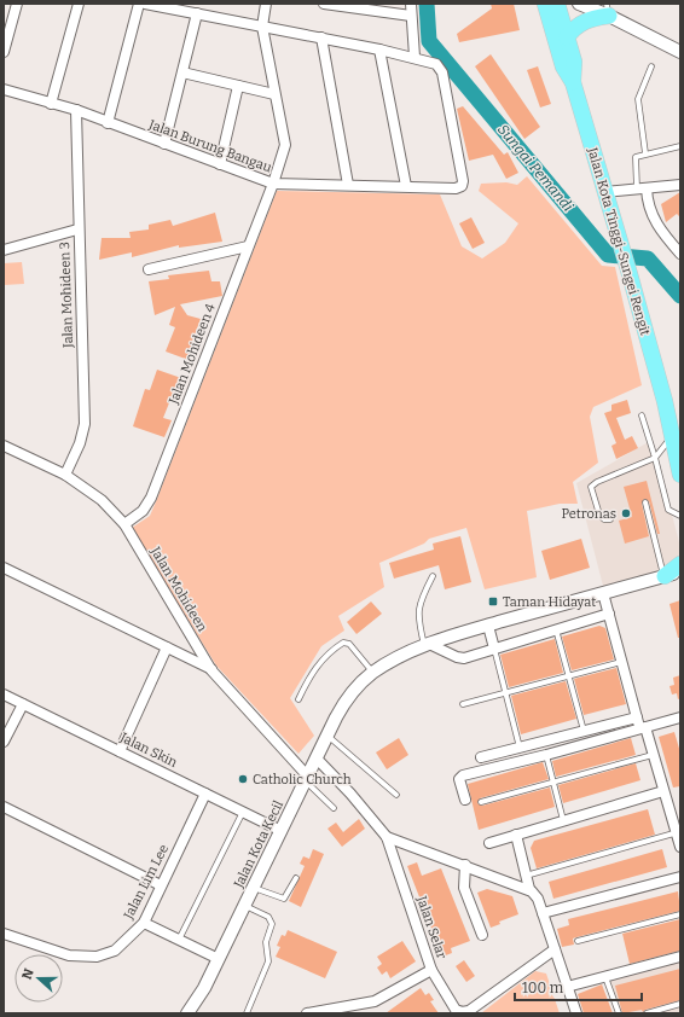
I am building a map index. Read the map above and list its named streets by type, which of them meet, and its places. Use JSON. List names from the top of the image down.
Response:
{
  "streets": {
    "main road": ["Jalan Kota Tinggi-Sungei Rengit"],
    "street": [
      "Jalan Burung Bangau",
      "Jalan Mohideen 3",
      "Jalan Mohideen 4",
      "Jalan Mohideen",
      "Jalan Skin",
      "Jalan Kota Kecil",
      "Jalan Lim Lee",
      "Jalan Selar"
    ]
  },
  "crossings": [
    ["Jalan Burung Bangau", "Jalan Mohideen 3"],
    ["Jalan Burung Bangau", "Jalan Mohideen 4"],
    ["Jalan Mohideen 3", "Jalan Mohideen"],
    ["Jalan Mohideen 4", "Jalan Mohideen"],
    ["Jalan Mohideen", "Jalan Kota Kecil"],
    ["Jalan Skin", "Jalan Kota Kecil"],
    ["Jalan Skin", "Jalan Lim Lee"],
    ["Jalan Kota Kecil", "Jalan Selar"]
  ],
  "water": ["Sungai Pemandi"],
  "places": {
    "other": ["Petronas", "Catholic Church"],
    "transit": ["Taman Hidayat"]
  },
  "scale_bar": "100 m",
  "north": "left"
}
